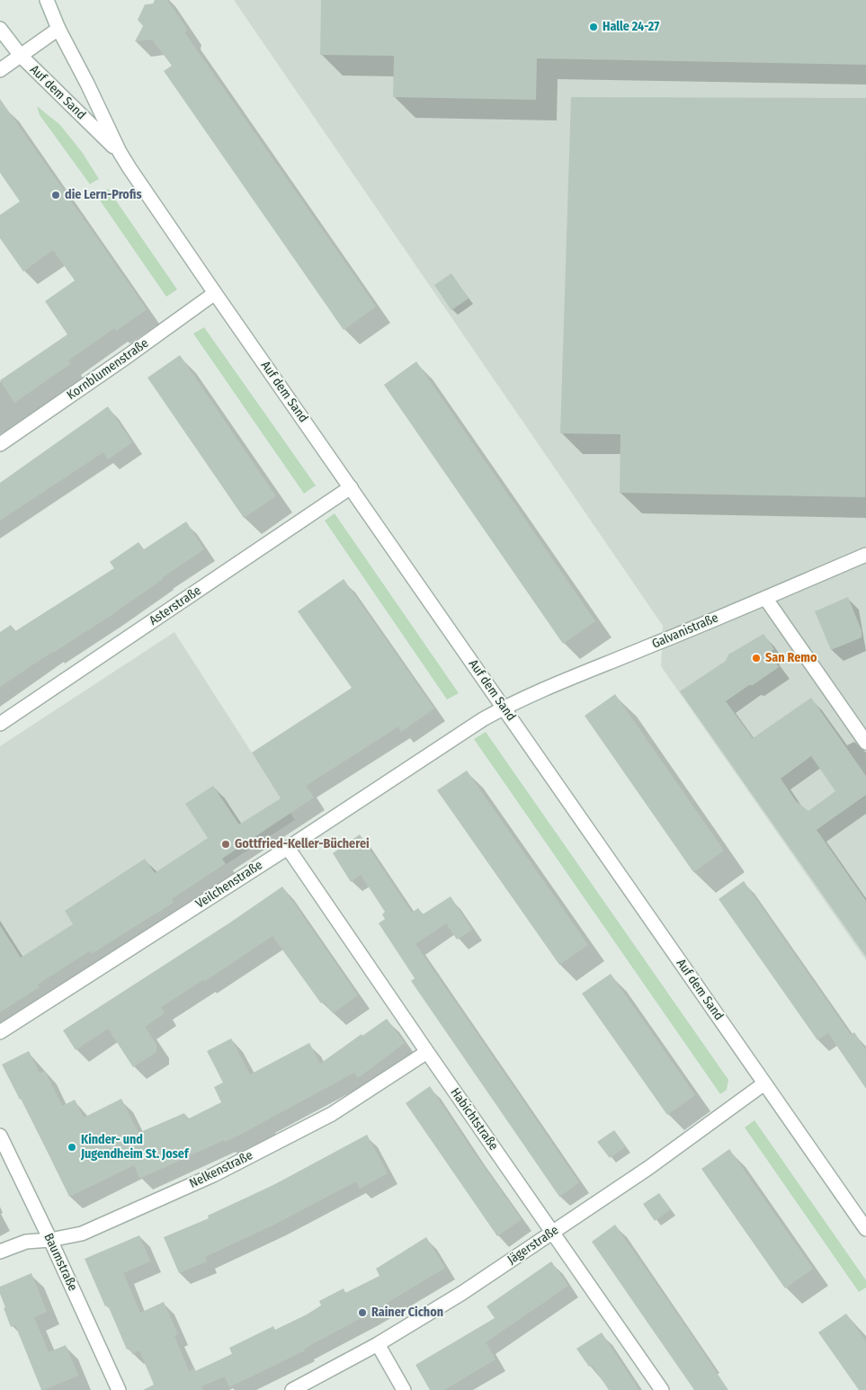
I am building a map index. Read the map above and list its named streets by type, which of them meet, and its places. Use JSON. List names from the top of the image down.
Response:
{
  "streets": {
    "street": [
      "Auf dem Sand",
      "Kornblumenstraße",
      "Asterstraße",
      "Galvanistraße",
      "Veilchenstraße",
      "Habichtstraße",
      "Nelkenstraße",
      "Jägerstraße",
      "Baumstraße"
    ]
  },
  "crossings": [
    ["Auf dem Sand", "Kornblumenstraße"],
    ["Auf dem Sand", "Asterstraße"],
    ["Auf dem Sand", "Galvanistraße"],
    ["Auf dem Sand", "Veilchenstraße"],
    ["Auf dem Sand", "Jägerstraße"],
    ["Galvanistraße", "Veilchenstraße"],
    ["Veilchenstraße", "Habichtstraße"],
    ["Habichtstraße", "Nelkenstraße"],
    ["Habichtstraße", "Jägerstraße"],
    ["Nelkenstraße", "Baumstraße"]
  ],
  "places": [
    "Halle 24-27",
    "die Lern-Profis",
    "San Remo",
    "Gottfried-Keller-Bücherei",
    "Kinder- und Jugendheim St. Josef",
    "Rainer Cichon"
  ]
}
